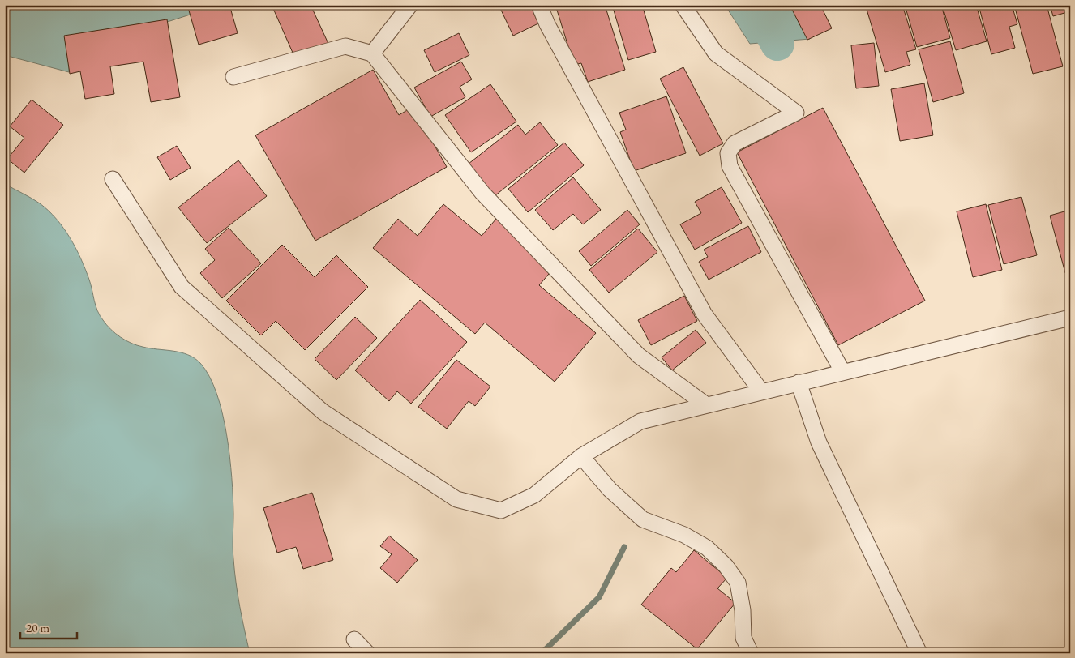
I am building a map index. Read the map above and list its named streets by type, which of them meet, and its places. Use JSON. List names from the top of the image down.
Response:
{
  "scale_bar": "20 m"
}
